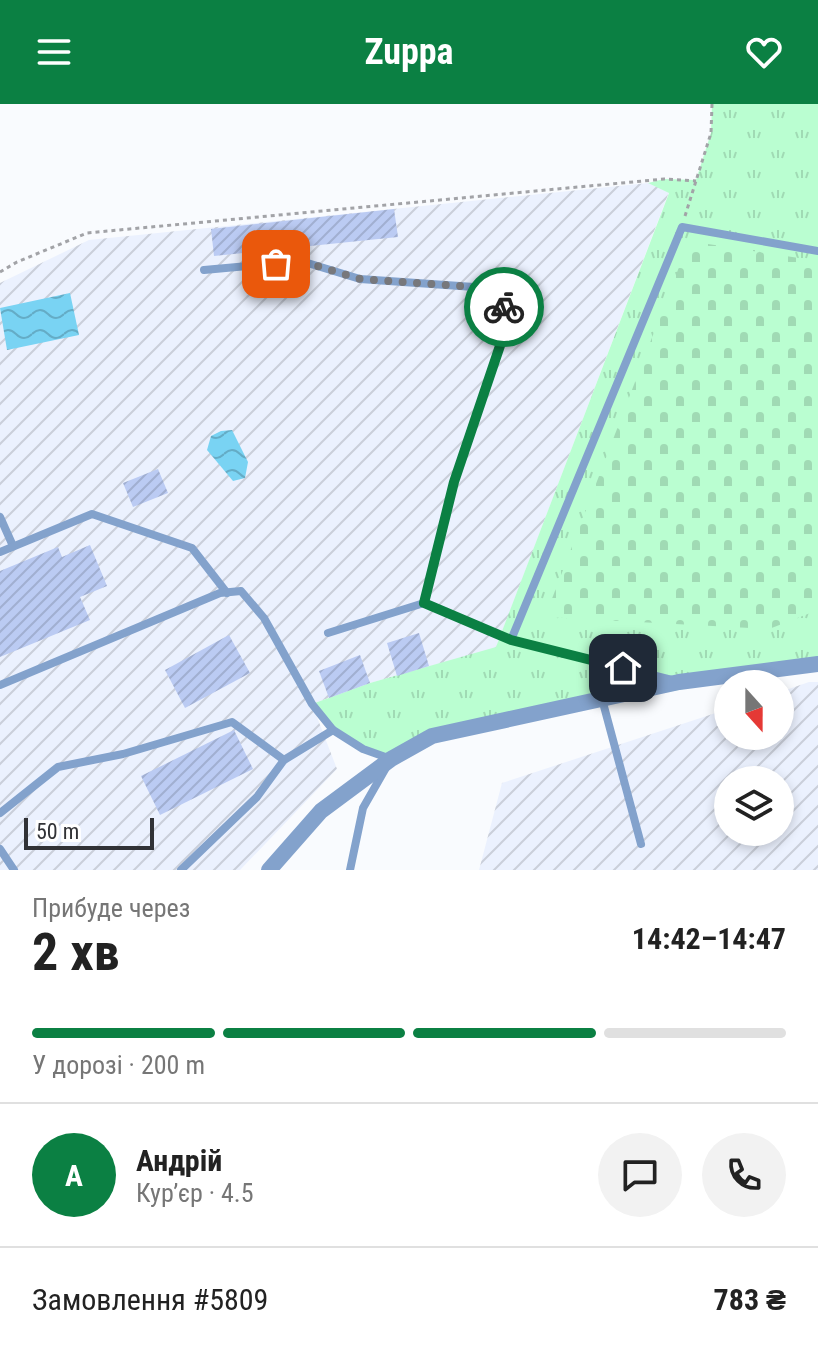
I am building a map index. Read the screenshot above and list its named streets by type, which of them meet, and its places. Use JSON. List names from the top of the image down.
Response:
{
  "scale_bar": "50 m",
  "north": "bottom",
  "page": {
    "header": "Zuppa",
    "scale": "50 m",
    "heading": ["2 хв", "Прибуде через", "14:42–14:47"],
    "panel": [
      "Андрій",
      "Кур’єр · 4.5",
      "Замовлення #5809",
      "783 ₴"
    ],
    "bar": "У дорозі · 200 m",
    "round": "А"
  }
}
